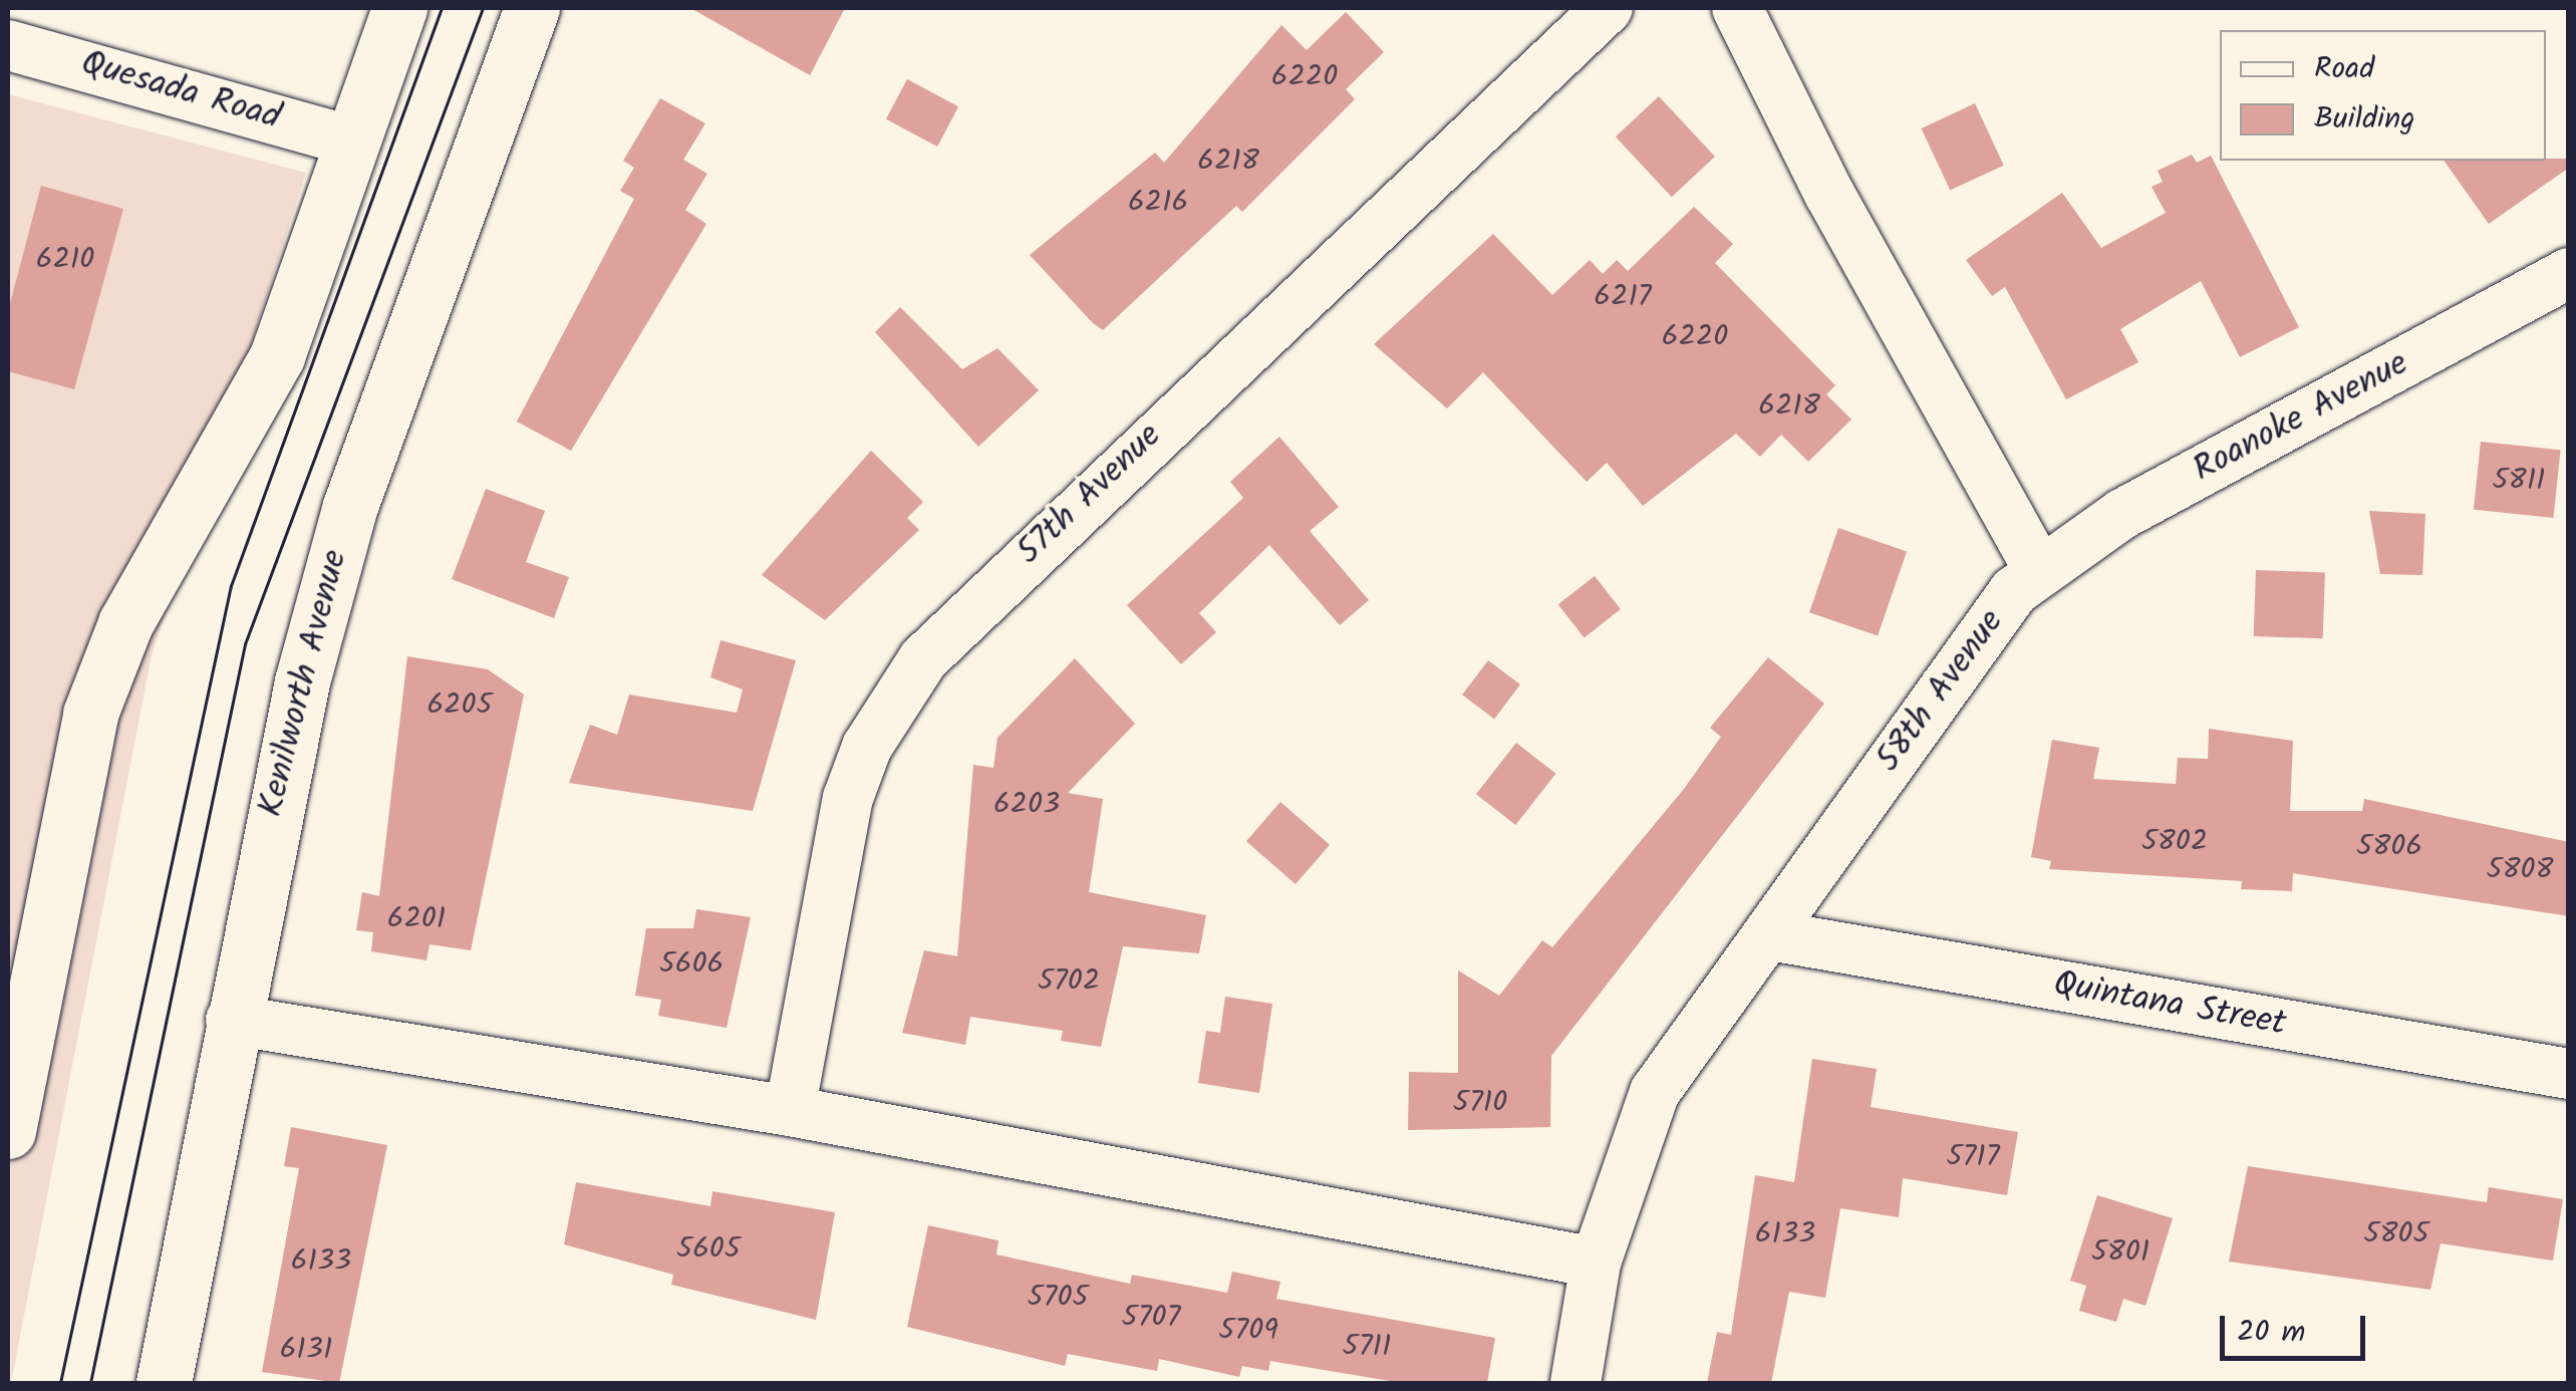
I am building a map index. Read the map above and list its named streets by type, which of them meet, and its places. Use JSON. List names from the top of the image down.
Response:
{
  "streets": {
    "main road": ["Kenilworth Avenue"],
    "street": [
      "Quesada Road",
      "Roanoke Avenue",
      "57th Avenue",
      "58th Avenue",
      "Quintana Street"
    ]
  },
  "crossings": [
    ["Roanoke Avenue", "58th Avenue"],
    ["58th Avenue", "Quintana Street"]
  ],
  "house_numbers": [
    "6220",
    "6218",
    "6216",
    "6210",
    "6217",
    "6220",
    "6218",
    "5811",
    "6205",
    "6203",
    "5802",
    "5806",
    "5808",
    "6201",
    "5606",
    "5702",
    "5710",
    "5717",
    "6133",
    "5805",
    "5605",
    "5801",
    "6133",
    "5705",
    "5707",
    "5709",
    "5711",
    "6131"
  ],
  "legend": ["Road", "Building"],
  "scale_bar": "20 m"
}
